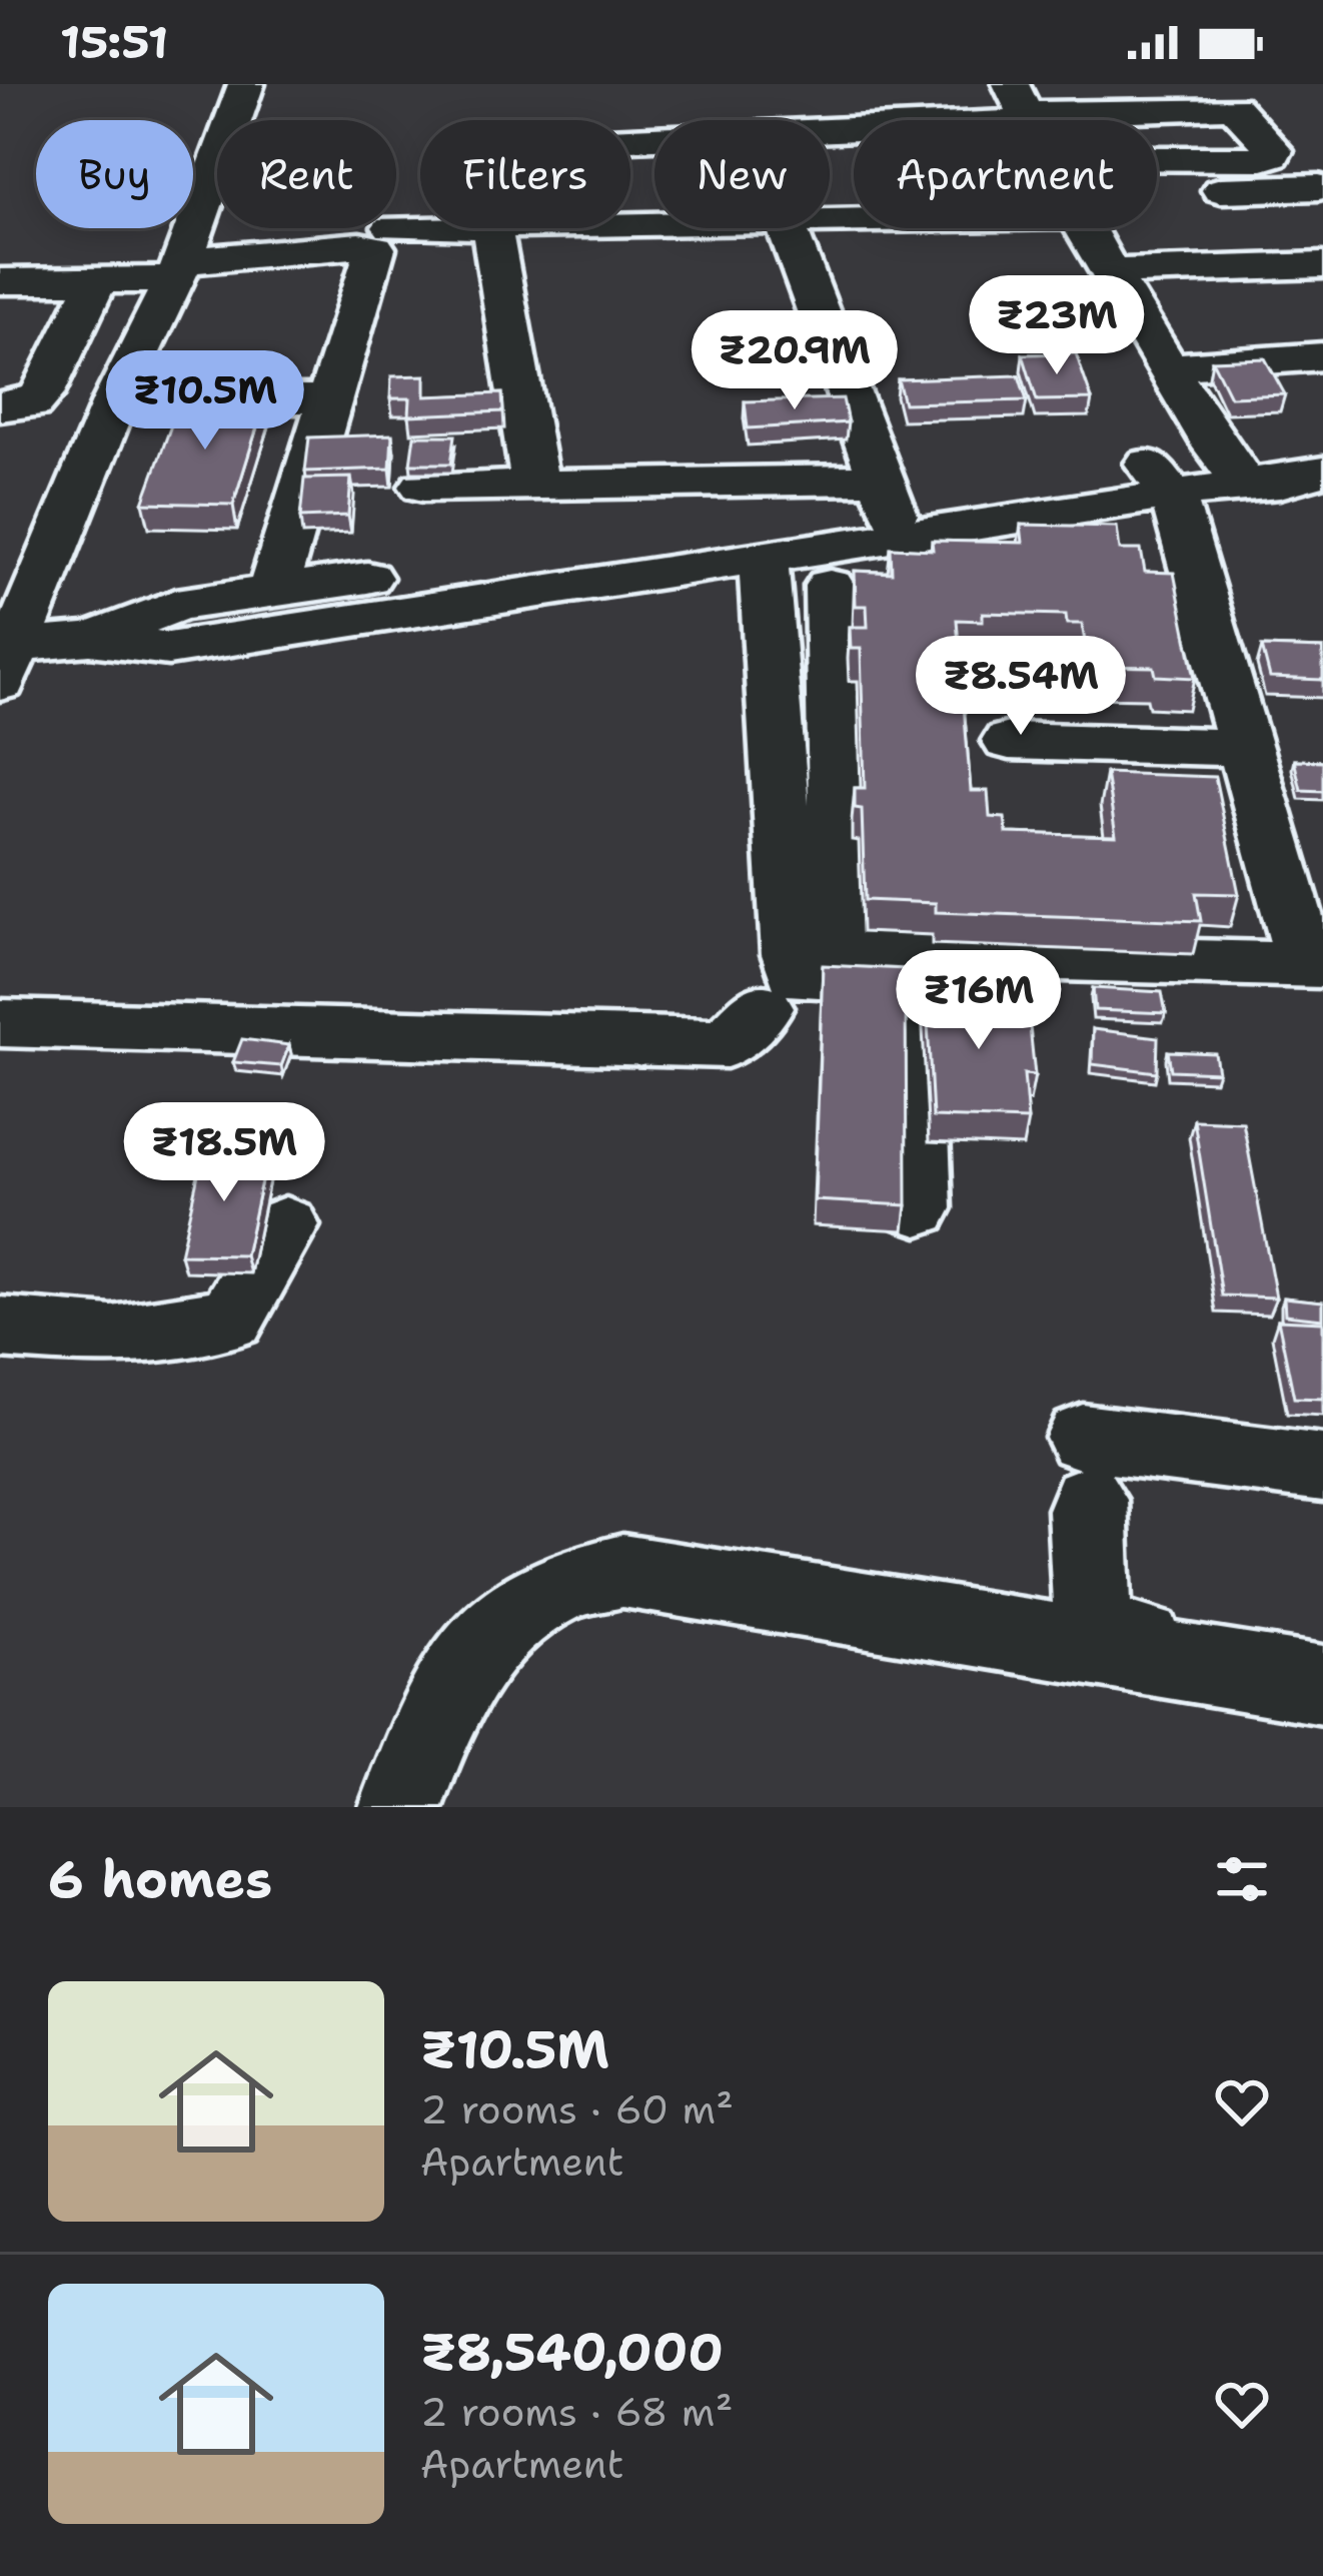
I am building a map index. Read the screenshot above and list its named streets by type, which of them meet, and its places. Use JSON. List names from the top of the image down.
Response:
{
  "page": {
    "status": "15:51",
    "chip": [
      "Buy",
      "Rent",
      "Filters",
      "New",
      "Apartment"
    ],
    "price": [
      "₹23M",
      "₹20.9M",
      "₹10.5M",
      "₹8.54M",
      "₹16M",
      "₹18.5M"
    ],
    "heading": "6 homes",
    "list": [
      {
        "name": "₹10.5M",
        "note": "2 rooms · 60 m² · Apartment"
      },
      {
        "name": "₹8,540,000",
        "note": "2 rooms · 68 m² · Apartment"
      }
    ]
  }
}
